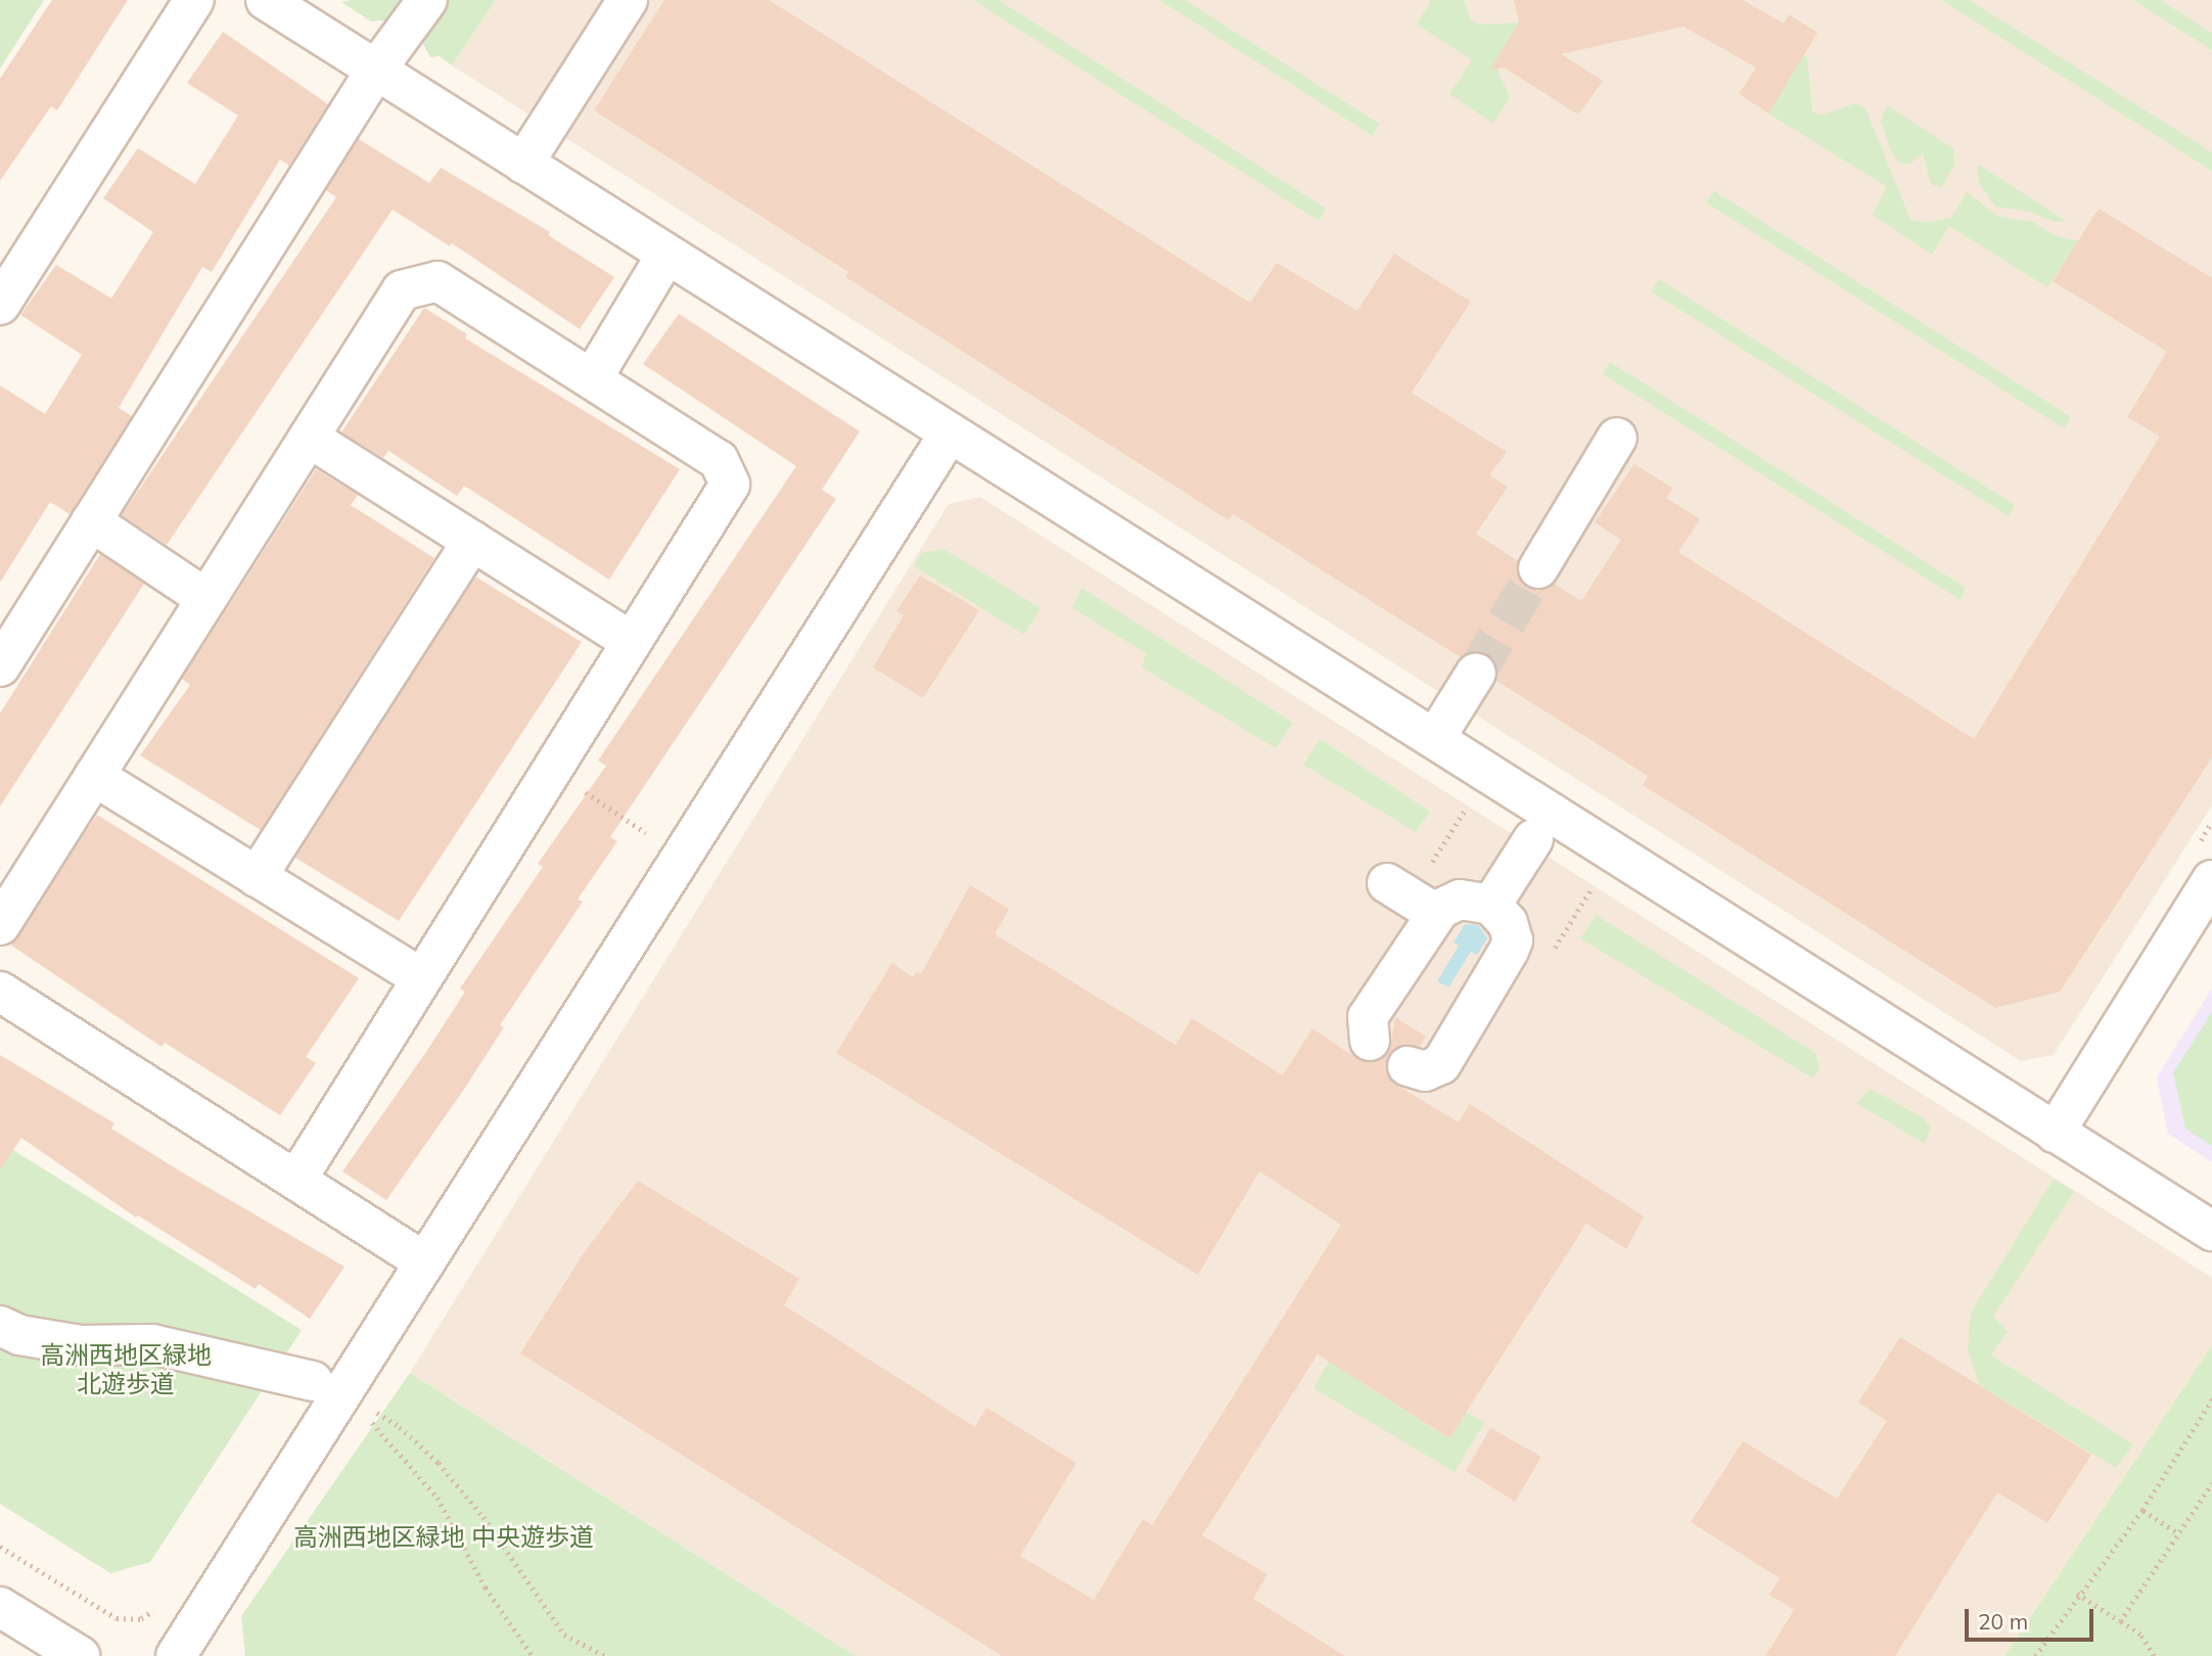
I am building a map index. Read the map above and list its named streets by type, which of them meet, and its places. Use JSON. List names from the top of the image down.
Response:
{
  "parks": ["高洲西地区緑地 北遊歩道", "高洲西地区緑地 中央遊歩道"],
  "scale_bar": "20 m"
}
